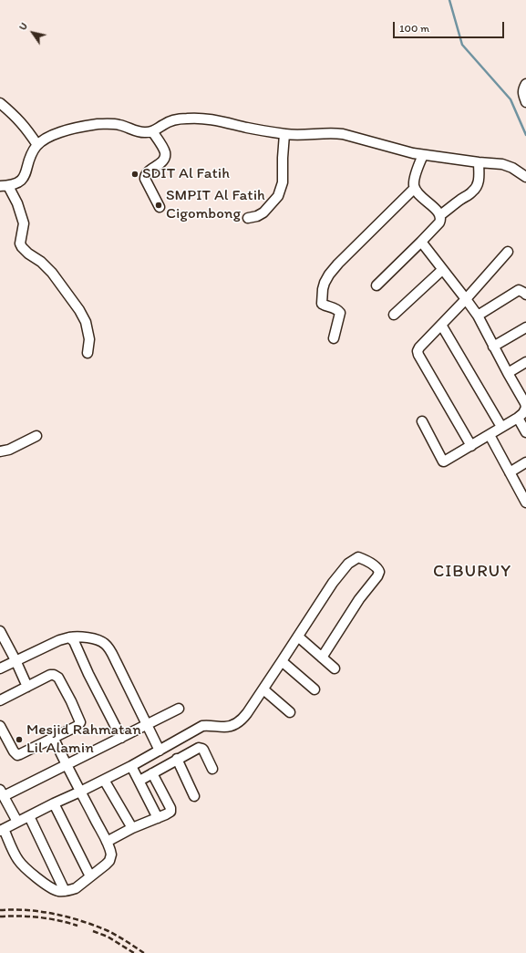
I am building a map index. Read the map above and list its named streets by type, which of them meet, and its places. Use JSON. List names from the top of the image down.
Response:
{
  "districts": ["CIBURUY"],
  "places": ["SDIT Al Fatih", "SMPIT Al Fatih Cigombong", "Mesjid Rahmatan Lil Alamin"],
  "scale_bar": "100 m",
  "north": "top left"
}
